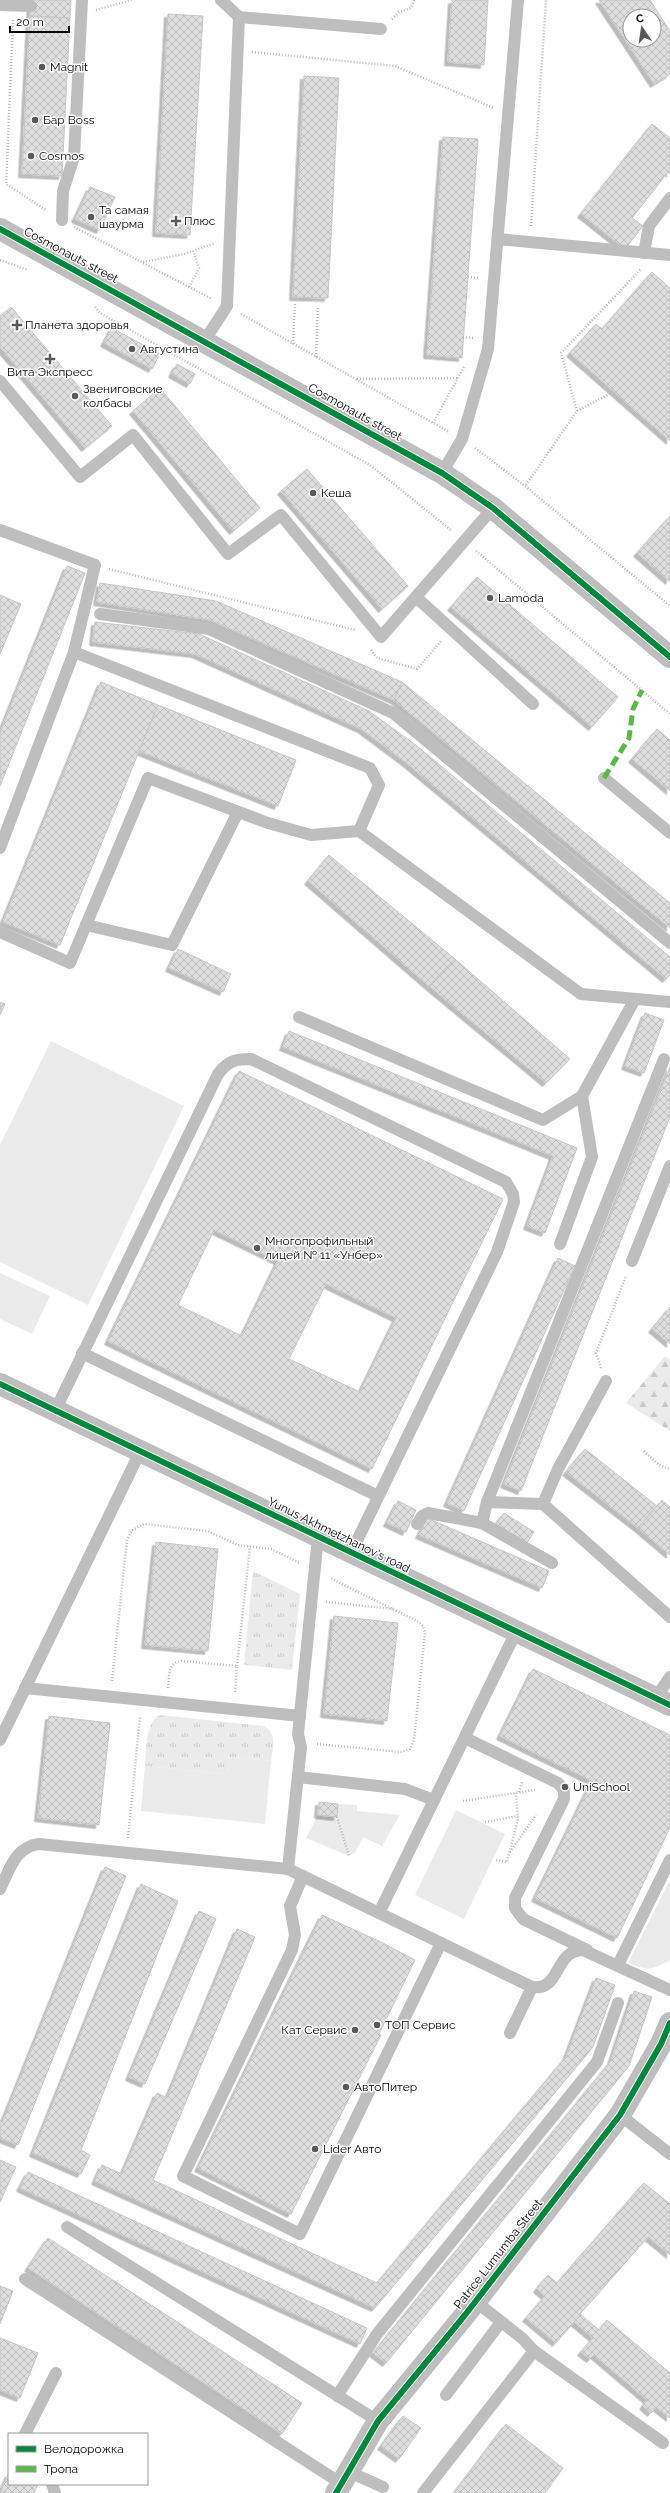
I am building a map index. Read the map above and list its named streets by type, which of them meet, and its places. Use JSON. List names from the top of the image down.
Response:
{
  "streets": {
    "street": ["Cosmonauts street", "Yunus Akhmetzhanov's road", "Patrice Lumumba Street"]
  },
  "places": {
    "other": [
      "Magnit",
      "Бар Boss",
      "Cosmos",
      "Та самая шаурма",
      "Августина",
      "Звениговские колбасы",
      "Кеша",
      "Lamoda",
      "Многопрофильный лицей № 11 «Унбер»",
      "UniSchool",
      "ТОП Сервис",
      "Кат Сервис",
      "АвтоПитер",
      "Lider Авто"
    ],
    "health": ["Плюс", "Планета здоровья", "Вита Экспресс"]
  },
  "legend": ["Велодорожка", "Тропа"],
  "scale_bar": "20 m",
  "north": "top"
}
